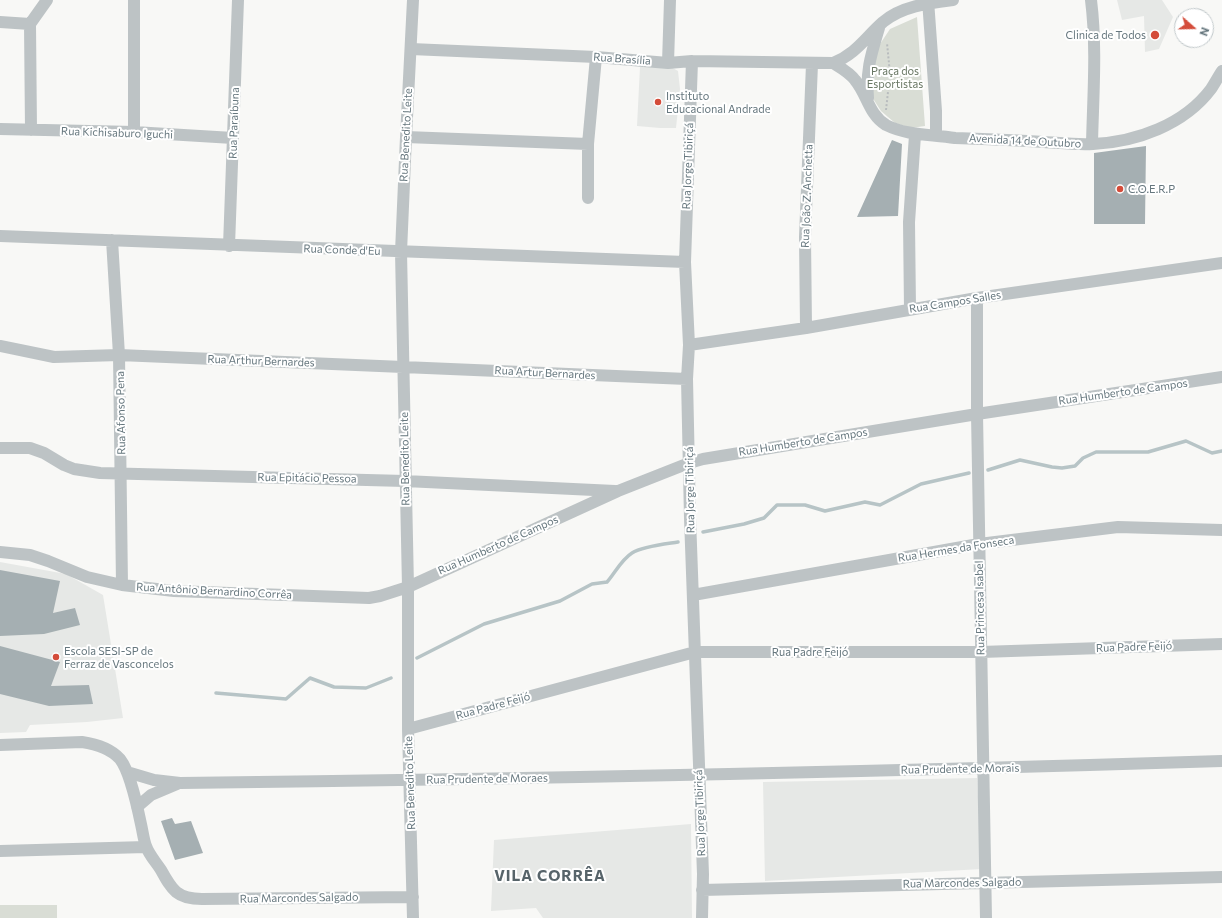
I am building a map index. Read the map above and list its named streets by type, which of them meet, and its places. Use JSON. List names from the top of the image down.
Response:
{
  "streets": {
    "street": [
      "Rua Brasília",
      "Rua Paraíbuna",
      "Rua Kichisaburo Iguchi",
      "Rua Benedito Leite",
      "Avenida 14 de Outubro",
      "Rua Jorge Tibiriçá",
      "Rua João Z. Anchetta",
      "Rua Conde d'Eu",
      "Rua Campos Salles",
      "Rua Arthur Bernardes",
      "Rua Artur Bernardes",
      "Rua Humberto de Campos",
      "Rua Afonso Pena",
      "Rua Epitácio Pessoa",
      "Rua Hermes da Fonseca",
      "Rua Antônio Bernardino Corrêa",
      "Rua Princesa Isabel",
      "Rua Padre Feijó",
      "Rua Prudente de Morais",
      "Rua Prudente de Moraes",
      "Rua Marcondes Salgado"
    ]
  },
  "crossings": [
    ["Rua Brasília", "Rua Benedito Leite"],
    ["Rua Brasília", "Avenida 14 de Outubro"],
    ["Rua Brasília", "Rua Jorge Tibiriçá"],
    ["Rua Brasília", "Rua João Z. Anchetta"],
    ["Rua Paraíbuna", "Rua Kichisaburo Iguchi"],
    ["Rua Paraíbuna", "Rua Conde d'Eu"],
    ["Rua Benedito Leite", "Rua Conde d'Eu"],
    ["Rua Benedito Leite", "Rua Arthur Bernardes"],
    ["Rua Benedito Leite", "Rua Artur Bernardes"],
    ["Rua Benedito Leite", "Rua Humberto de Campos"],
    ["Rua Benedito Leite", "Rua Epitácio Pessoa"],
    ["Rua Benedito Leite", "Rua Antônio Bernardino Corrêa"],
    ["Rua Benedito Leite", "Rua Padre Feijó"],
    ["Rua Benedito Leite", "Rua Prudente de Moraes"],
    ["Rua Benedito Leite", "Rua Marcondes Salgado"],
    ["Rua Jorge Tibiriçá", "Rua Conde d'Eu"],
    ["Rua Jorge Tibiriçá", "Rua Campos Salles"],
    ["Rua Jorge Tibiriçá", "Rua Artur Bernardes"],
    ["Rua Jorge Tibiriçá", "Rua Humberto de Campos"],
    ["Rua Jorge Tibiriçá", "Rua Hermes da Fonseca"],
    ["Rua Jorge Tibiriçá", "Rua Padre Feijó"],
    ["Rua Jorge Tibiriçá", "Rua Prudente de Morais"],
    ["Rua Jorge Tibiriçá", "Rua Prudente de Moraes"],
    ["Rua Jorge Tibiriçá", "Rua Marcondes Salgado"],
    ["Rua João Z. Anchetta", "Rua Campos Salles"],
    ["Rua Conde d'Eu", "Rua Afonso Pena"],
    ["Rua Campos Salles", "Rua Princesa Isabel"],
    ["Rua Arthur Bernardes", "Rua Artur Bernardes"],
    ["Rua Arthur Bernardes", "Rua Afonso Pena"],
    ["Rua Humberto de Campos", "Rua Epitácio Pessoa"],
    ["Rua Humberto de Campos", "Rua Antônio Bernardino Corrêa"],
    ["Rua Humberto de Campos", "Rua Princesa Isabel"],
    ["Rua Afonso Pena", "Rua Epitácio Pessoa"],
    ["Rua Afonso Pena", "Rua Antônio Bernardino Corrêa"],
    ["Rua Hermes da Fonseca", "Rua Princesa Isabel"],
    ["Rua Princesa Isabel", "Rua Padre Feijó"],
    ["Rua Princesa Isabel", "Rua Prudente de Morais"],
    ["Rua Princesa Isabel", "Rua Marcondes Salgado"],
    ["Rua Prudente de Morais", "Rua Prudente de Moraes"]
  ],
  "districts": ["VILA CORRÊA"],
  "parks": ["Praça dos Esportistas"],
  "places": [
    "Clinica de Todos",
    "Instituto Educacional Andrade",
    "C.O.E.R.P",
    "Escola SESI-SP de Ferraz de Vasconcelos"
  ],
  "north": "right"
}
